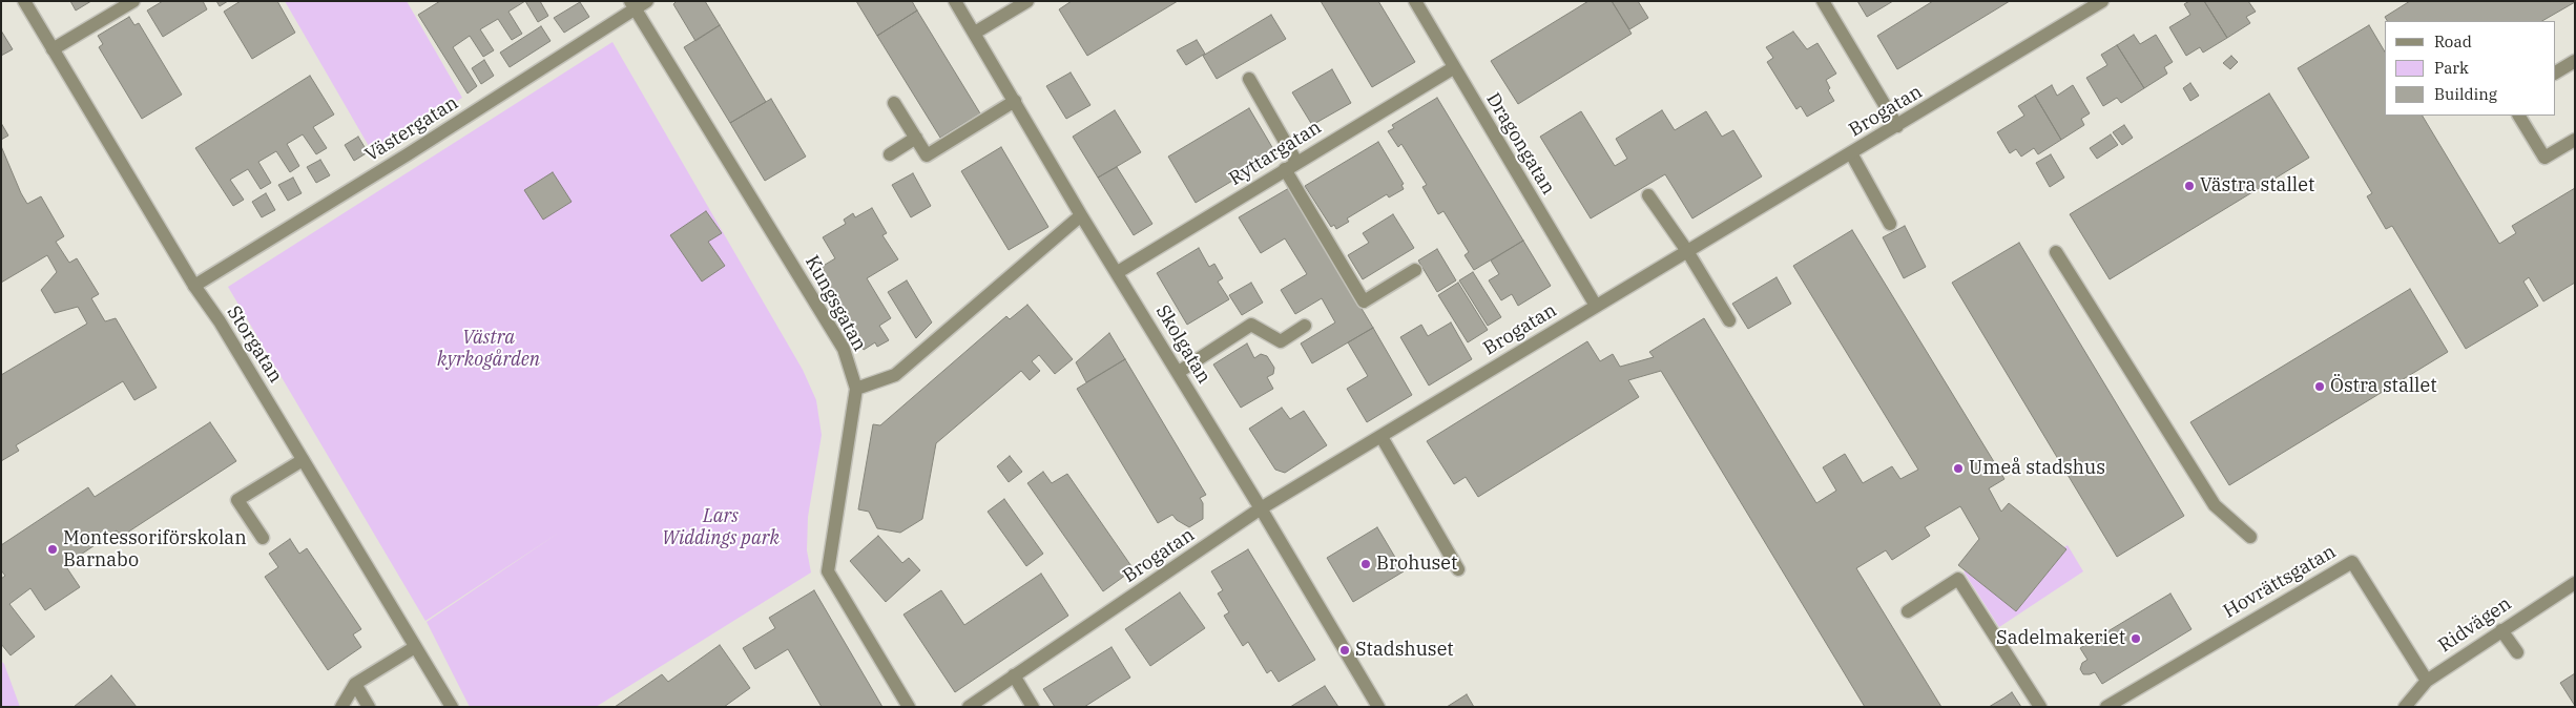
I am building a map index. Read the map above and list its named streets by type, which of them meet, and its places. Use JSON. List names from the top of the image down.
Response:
{
  "streets": {
    "street": [
      "Brogatan",
      "Västergatan",
      "Dragongatan",
      "Ryttargatan",
      "Kungsgatan",
      "Storgatan",
      "Skolgatan",
      "Hovrättsgatan",
      "Ridvägen"
    ]
  },
  "crossings": [
    ["Brogatan", "Dragongatan"],
    ["Brogatan", "Skolgatan"],
    ["Västergatan", "Kungsgatan"],
    ["Västergatan", "Storgatan"],
    ["Dragongatan", "Ryttargatan"],
    ["Ryttargatan", "Skolgatan"],
    ["Hovrättsgatan", "Ridvägen"]
  ],
  "parks": ["Västra kyrkogården", "Lars Widdings park"],
  "places": [
    "Västra stallet",
    "Östra stallet",
    "Umeå stadshus",
    "Montessoriförskolan Barnabo",
    "Brohuset",
    "Sadelmakeriet",
    "Stadshuset"
  ],
  "legend": ["Road", "Park", "Building"]
}
